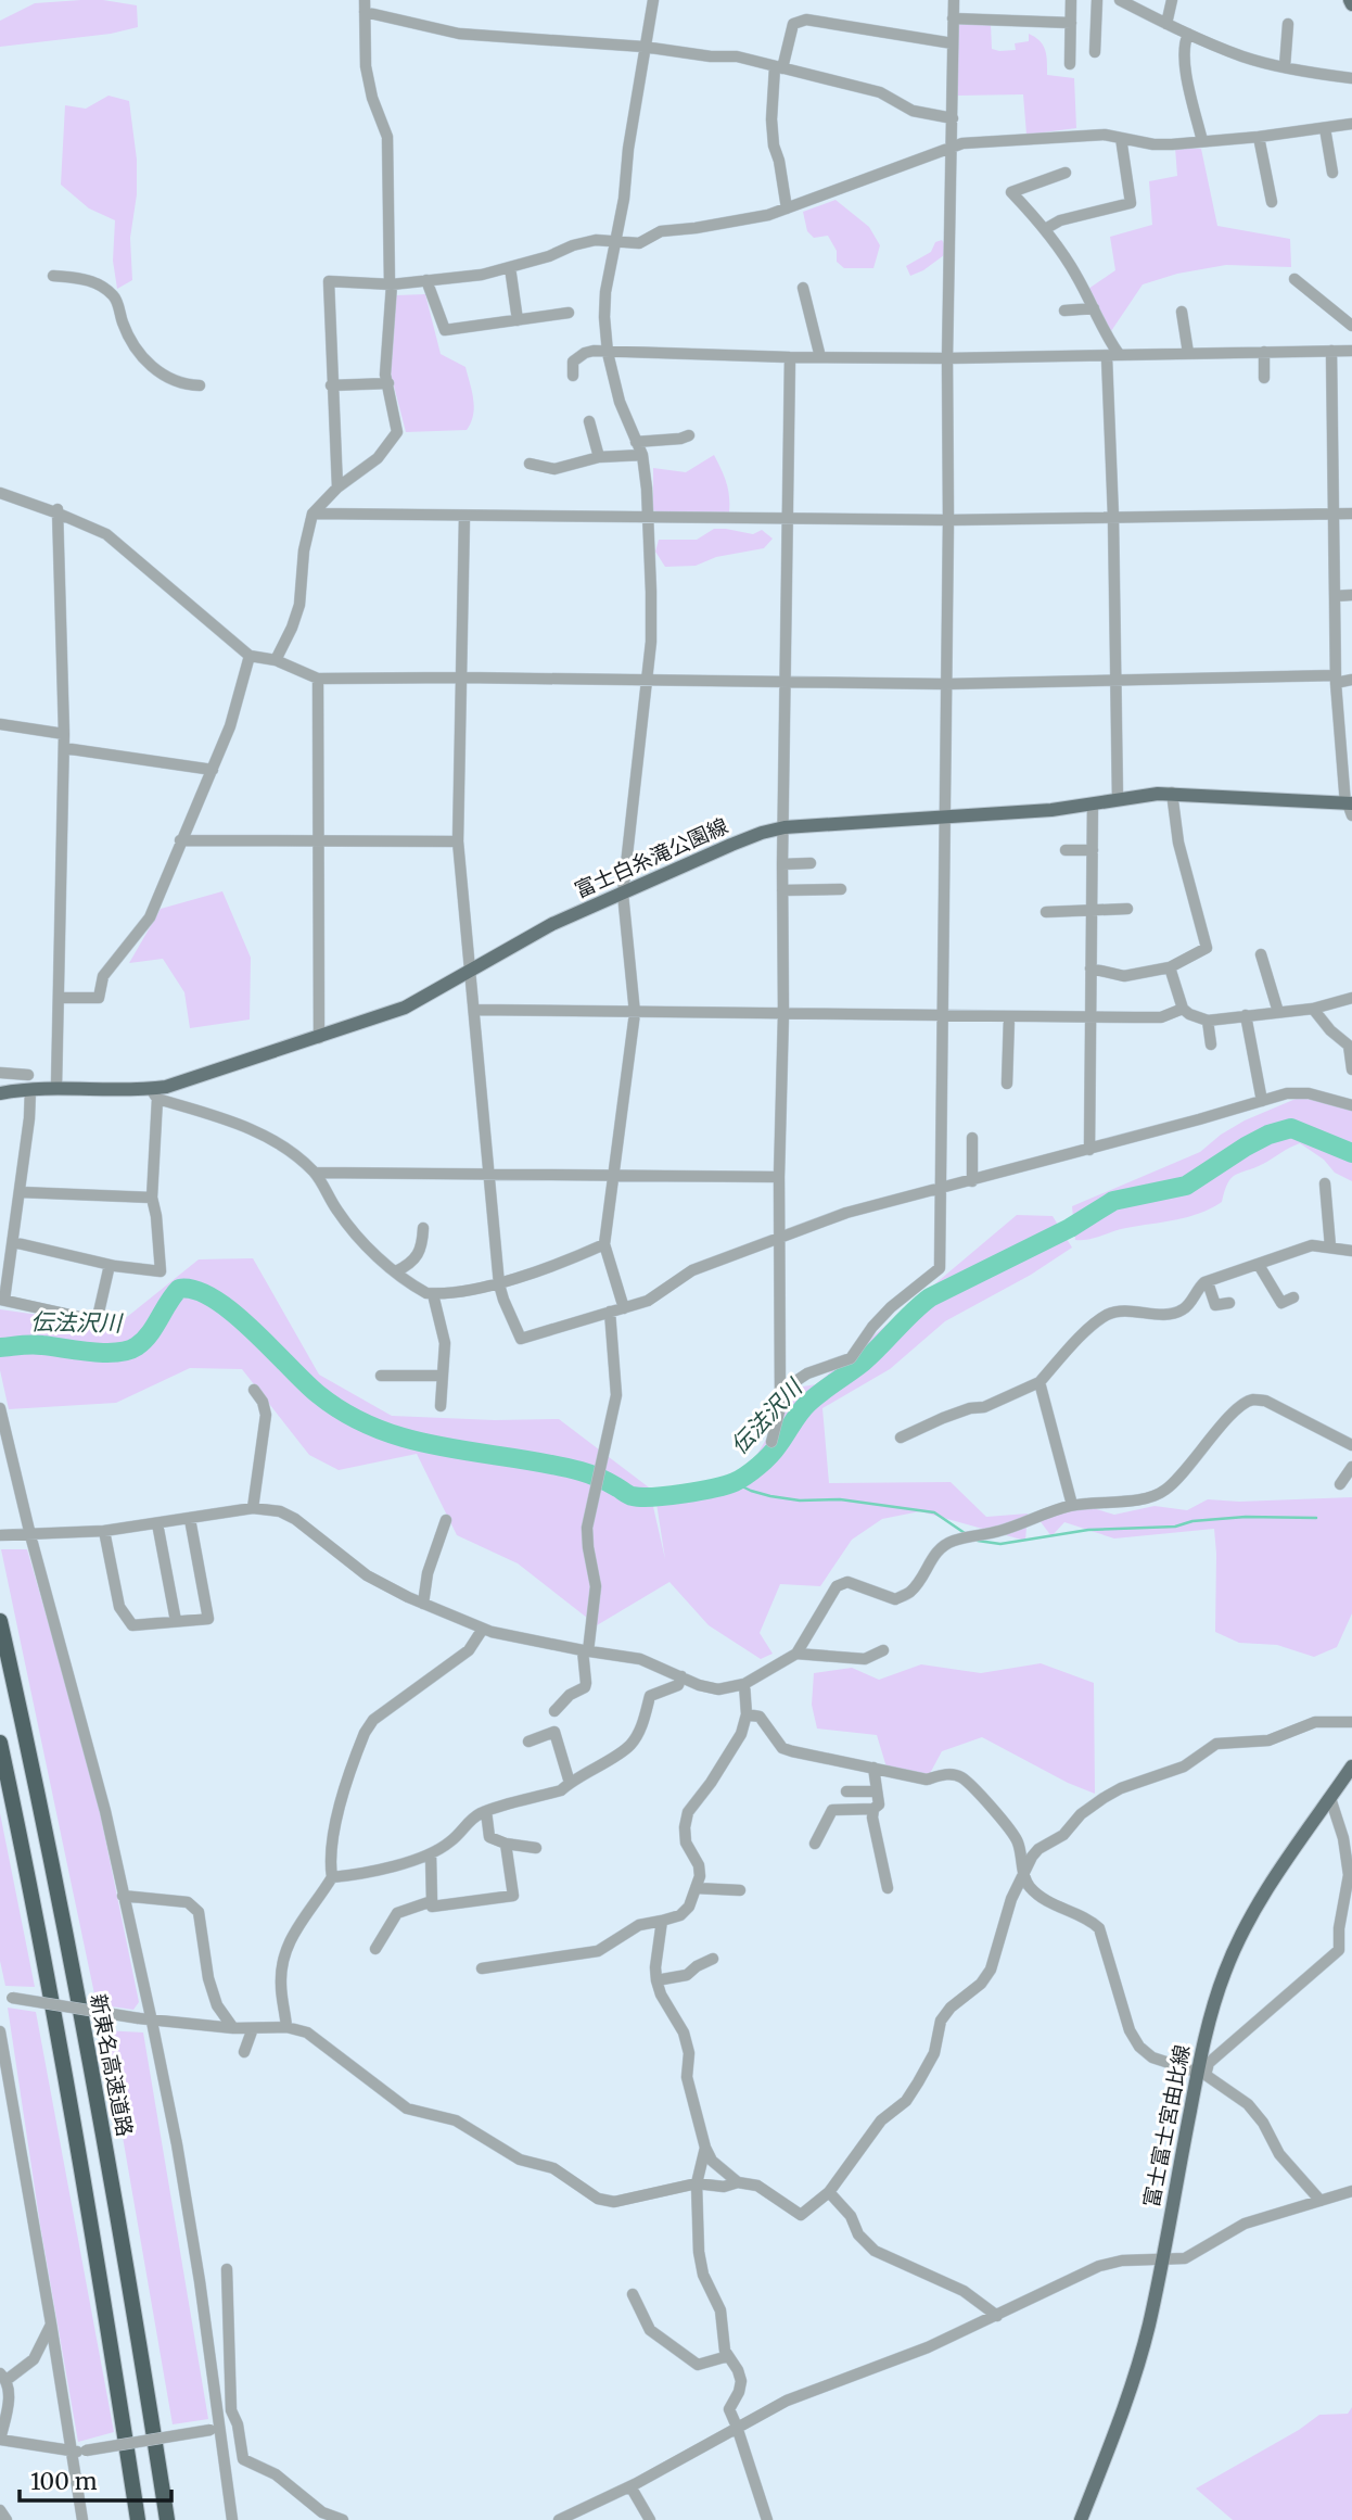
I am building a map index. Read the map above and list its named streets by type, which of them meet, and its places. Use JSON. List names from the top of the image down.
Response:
{
  "streets": {
    "highway": ["新東名高速道路"],
    "main road": ["富士白糸滝公園線", "富士富士宮由比線"]
  },
  "water": ["伝法沢川"],
  "scale_bar": "100 m"
}
